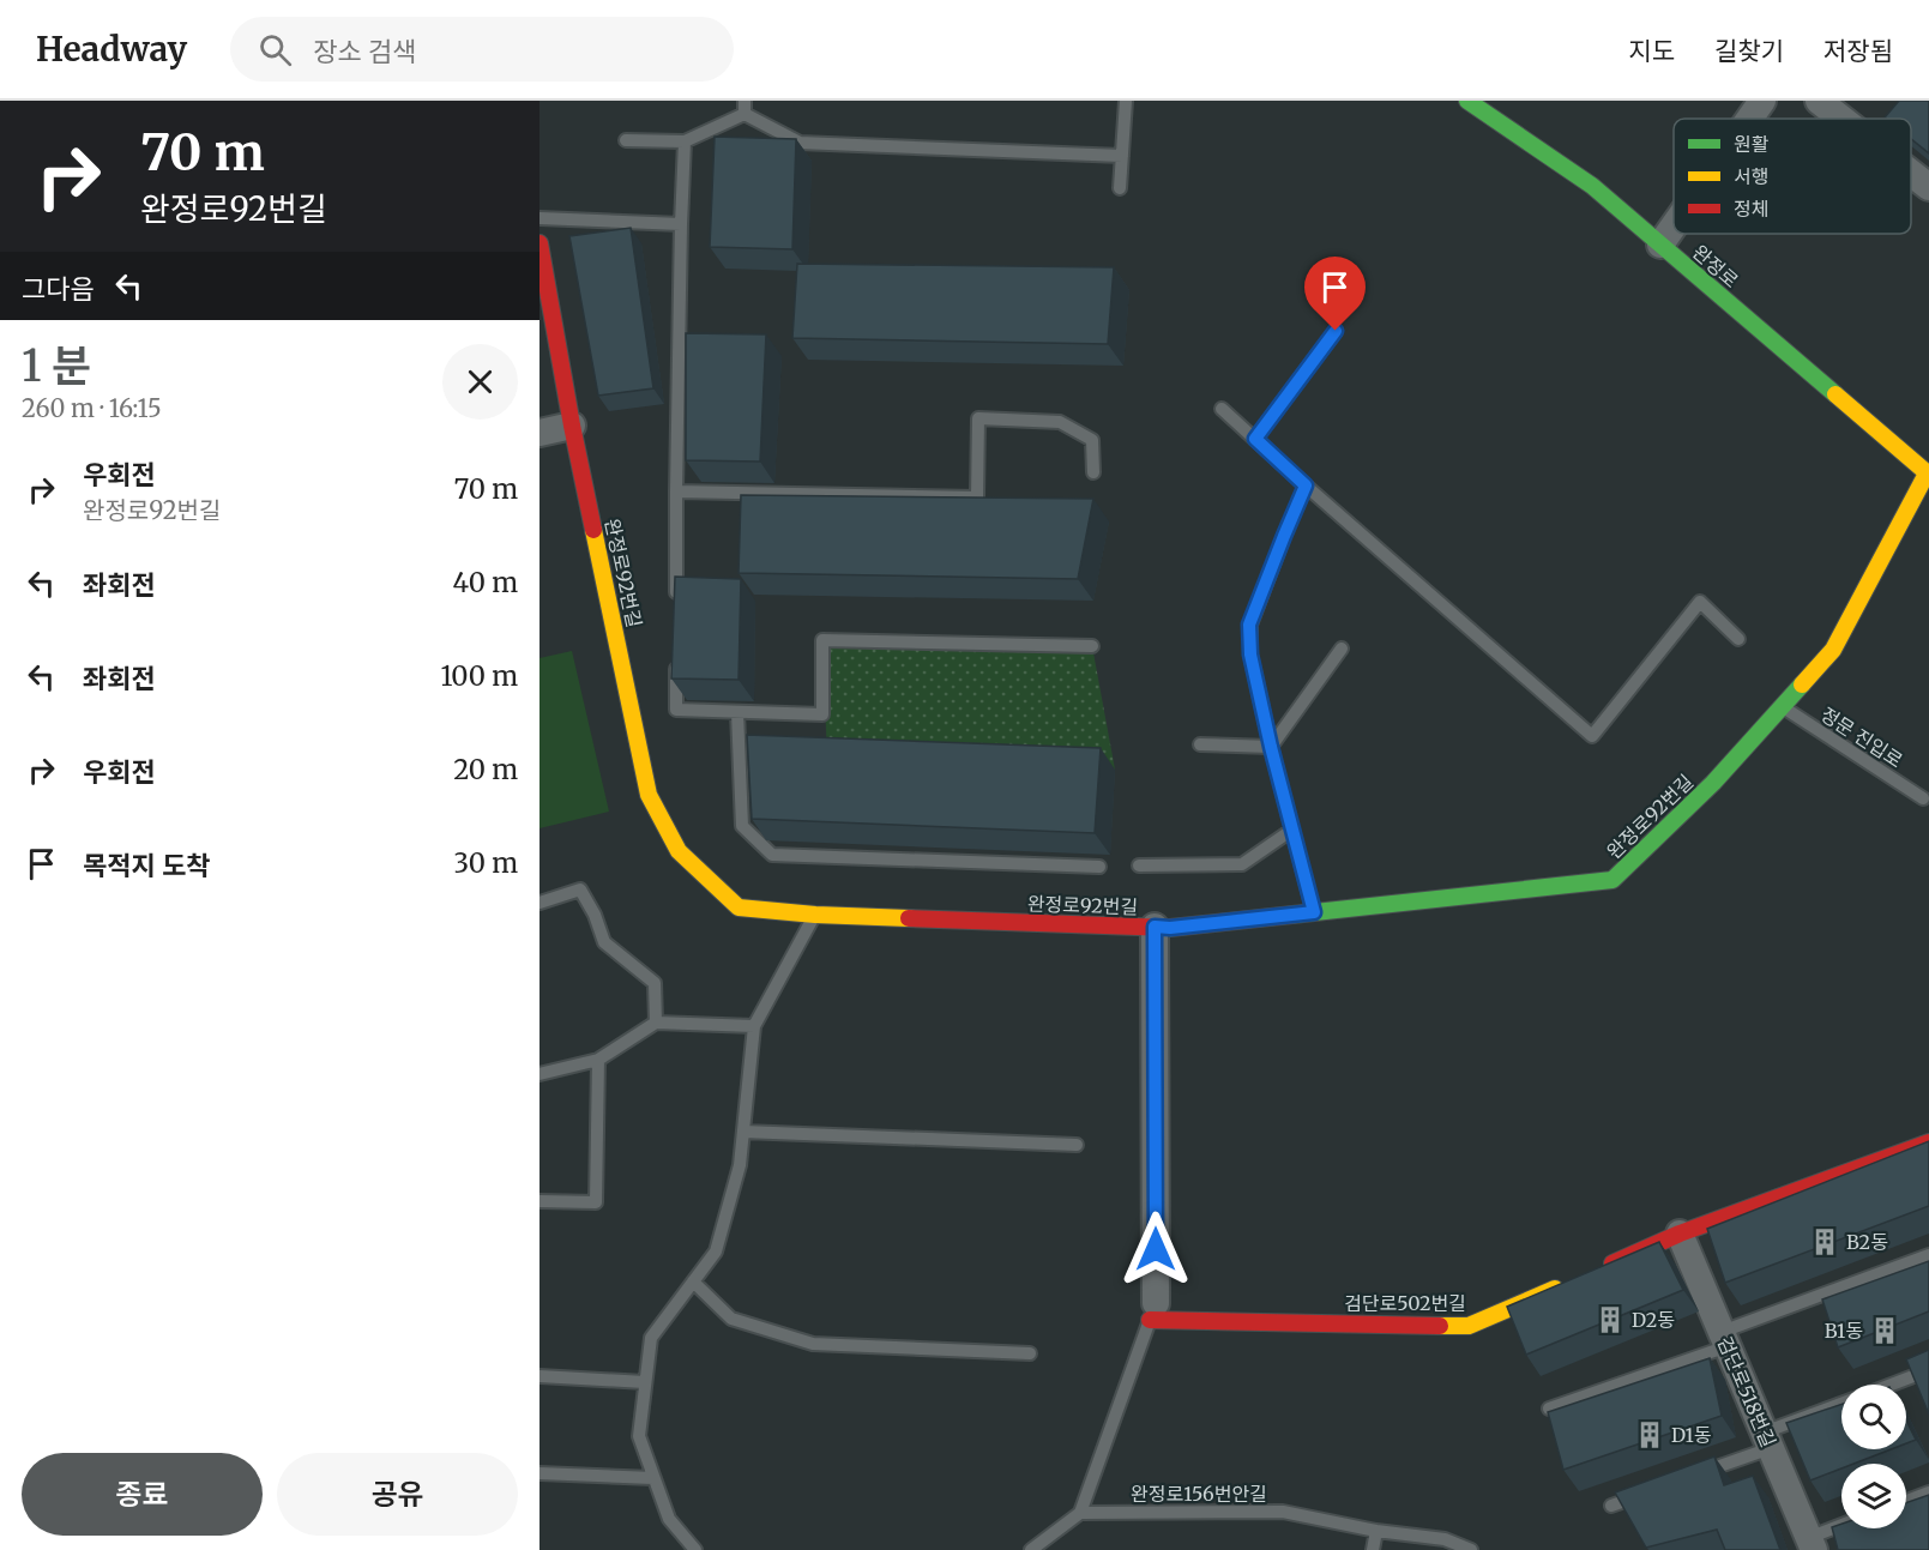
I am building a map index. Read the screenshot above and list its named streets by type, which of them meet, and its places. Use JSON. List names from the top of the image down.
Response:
{
  "streets": {
    "street": [
      "완정로",
      "완정로92번길",
      "검단로502번길",
      "검단로518번길"
    ],
    "lane": ["정문 진입로", "완정로156번안길"]
  },
  "crossings": [
    ["완정로", "완정로92번길"],
    ["완정로92번길", "정문 진입로"]
  ],
  "places": {
    "building": [
      "B2동",
      "D2동",
      "B1동",
      "D1동"
    ]
  },
  "legend": ["원활", "서행", "정체"],
  "page": {
    "header": "Headway",
    "search": "장소 검색",
    "nav": ["지도", "길찾기", "저장됨"],
    "turn": ["70 m", "완정로92번길"],
    "then": "그다음",
    "heading": ["1 분", "260 m · 16:15"],
    "list": [
      {
        "name": "우회전",
        "note": "완정로92번길",
        "value": "70 m"
      },
      {
        "name": "좌회전",
        "value": "40 m"
      },
      {
        "name": "좌회전",
        "value": "100 m"
      },
      {
        "name": "우회전",
        "value": "20 m"
      },
      {
        "name": "목적지 도착",
        "value": "30 m"
      }
    ],
    "buttons": ["종료", "공유"]
  }
}
